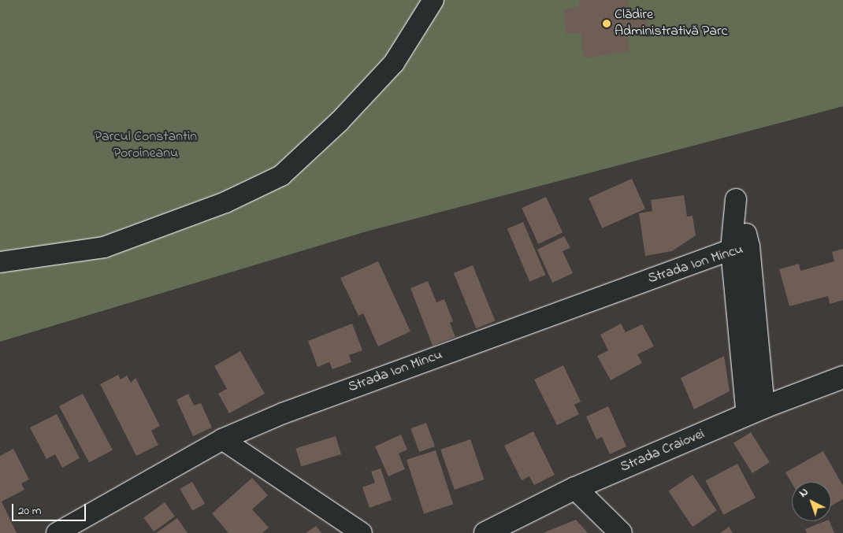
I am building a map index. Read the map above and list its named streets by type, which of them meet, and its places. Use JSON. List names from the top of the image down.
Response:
{
  "streets": {
    "main road": ["Strada Craiovei"],
    "street": ["Strada Ion Mincu"]
  },
  "crossings": [
    ["Strada Ion Mincu", "Strada Craiovei"]
  ],
  "parks": ["Parcul Constantin Poroineanu"],
  "places": ["Clădire Administrativă Parc"],
  "scale_bar": "20 m",
  "north": "top left"
}
